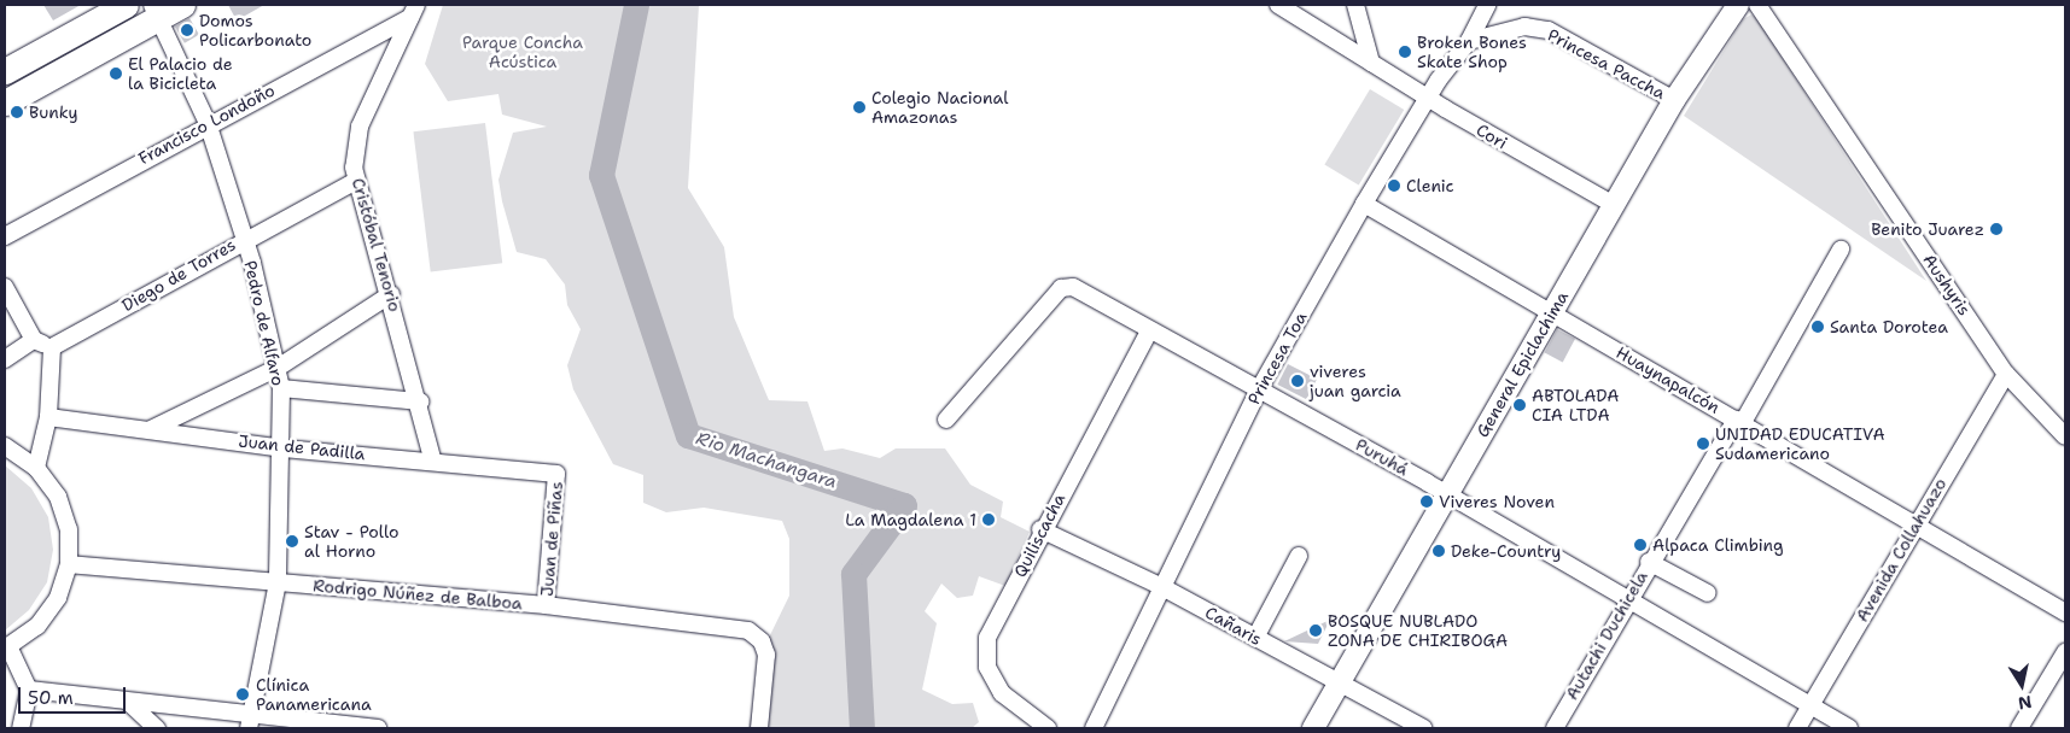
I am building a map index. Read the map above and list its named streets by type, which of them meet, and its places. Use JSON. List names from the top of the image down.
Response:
{
  "streets": {
    "street": [
      "Princesa Paccha",
      "Francisco Londoño",
      "Cori",
      "Cristóbal Tenorio",
      "Diego de Torres",
      "Aushyris",
      "Pedro de Alfaro",
      "Princesa Toa",
      "General Epiclachima",
      "Huaynapalcón",
      "Juan de Padilla",
      "Puruhá",
      "Quiliscacha",
      "Juan de Piñas",
      "Avenida Collahuazo",
      "Rodrigo Núñez de Balboa",
      "Cañaris",
      "Autachi Duchicela"
    ]
  },
  "crossings": [
    ["Princesa Paccha", "Princesa Toa"],
    ["Princesa Paccha", "General Epiclachima"],
    ["Francisco Londoño", "Cristóbal Tenorio"],
    ["Francisco Londoño", "Pedro de Alfaro"],
    ["Cori", "Princesa Toa"],
    ["Cori", "General Epiclachima"],
    ["Cristóbal Tenorio", "Diego de Torres"],
    ["Cristóbal Tenorio", "Juan de Padilla"],
    ["Diego de Torres", "Pedro de Alfaro"],
    ["Aushyris", "Avenida Collahuazo"],
    ["Pedro de Alfaro", "Juan de Padilla"],
    ["Pedro de Alfaro", "Rodrigo Núñez de Balboa"],
    ["Princesa Toa", "Huaynapalcón"],
    ["Princesa Toa", "Puruhá"],
    ["Princesa Toa", "Cañaris"],
    ["General Epiclachima", "Huaynapalcón"],
    ["General Epiclachima", "Puruhá"],
    ["General Epiclachima", "Cañaris"],
    ["Huaynapalcón", "Avenida Collahuazo"],
    ["Huaynapalcón", "Autachi Duchicela"],
    ["Juan de Padilla", "Juan de Piñas"],
    ["Puruhá", "Quiliscacha"],
    ["Puruhá", "Avenida Collahuazo"],
    ["Puruhá", "Autachi Duchicela"],
    ["Quiliscacha", "Cañaris"],
    ["Juan de Piñas", "Rodrigo Núñez de Balboa"]
  ],
  "water": ["Rio Machangara"],
  "parks": ["Parque Concha Acústica"],
  "places": [
    "Domos Policarbonato",
    "Broken Bones Skate Shop",
    "El Palacio de la Bicicleta",
    "Colegio Nacional Amazonas",
    "Bunky",
    "Clenic",
    "Benito Juarez",
    "Santa Dorotea",
    "viveres juan garcia",
    "ABTOLADA CIA LTDA",
    "UNIDAD EDUCATIVA Sudamericano",
    "Viveres Noven",
    "La Magdalena 1",
    "Stav - Pollo al Horno",
    "Alpaca Climbing",
    "Deke-Country",
    "BOSQUE NUBLADO ZONA DE CHIRIBOGA",
    "Clínica Panamericana"
  ],
  "scale_bar": "50 m",
  "north": "bottom"
}
